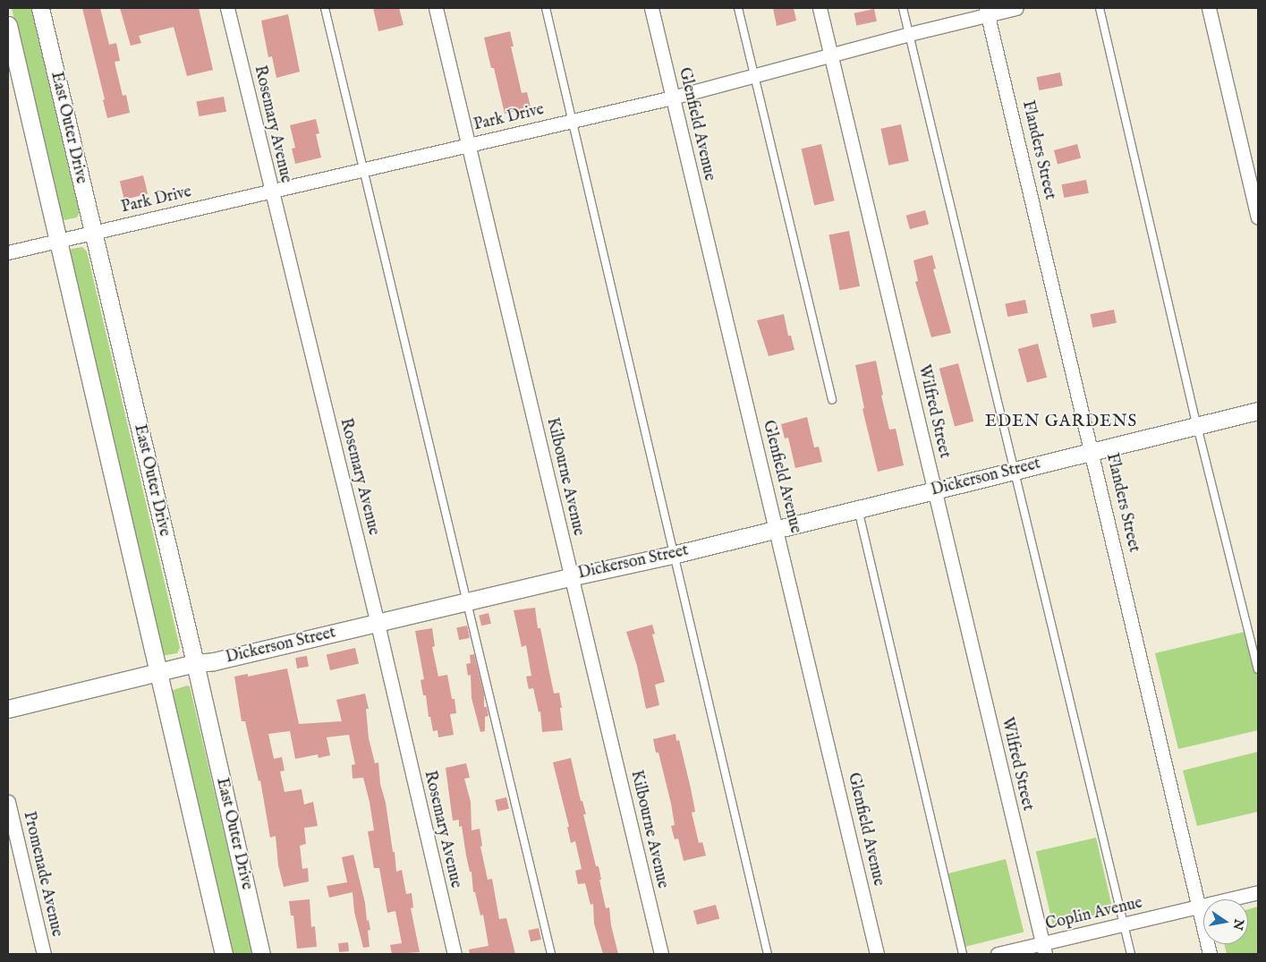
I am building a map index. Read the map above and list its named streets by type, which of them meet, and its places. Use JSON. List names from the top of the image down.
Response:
{
  "streets": {
    "street": [
      "Park Drive",
      "Rosemary Avenue",
      "Glenfield Avenue",
      "East Outer Drive",
      "Flanders Street",
      "Wilfred Street",
      "Kilbourne Avenue",
      "Dickerson Street",
      "Promenade Avenue",
      "Coplin Avenue"
    ]
  },
  "crossings": [
    ["Park Drive", "Rosemary Avenue"],
    ["Park Drive", "Glenfield Avenue"],
    ["Park Drive", "East Outer Drive"],
    ["Park Drive", "Flanders Street"],
    ["Park Drive", "Wilfred Street"],
    ["Park Drive", "Kilbourne Avenue"],
    ["Rosemary Avenue", "Dickerson Street"],
    ["Glenfield Avenue", "Dickerson Street"],
    ["East Outer Drive", "Dickerson Street"],
    ["Flanders Street", "Dickerson Street"],
    ["Flanders Street", "Coplin Avenue"],
    ["Wilfred Street", "Dickerson Street"],
    ["Wilfred Street", "Coplin Avenue"],
    ["Kilbourne Avenue", "Dickerson Street"]
  ],
  "districts": ["EDEN GARDENS"],
  "north": "right"
}
